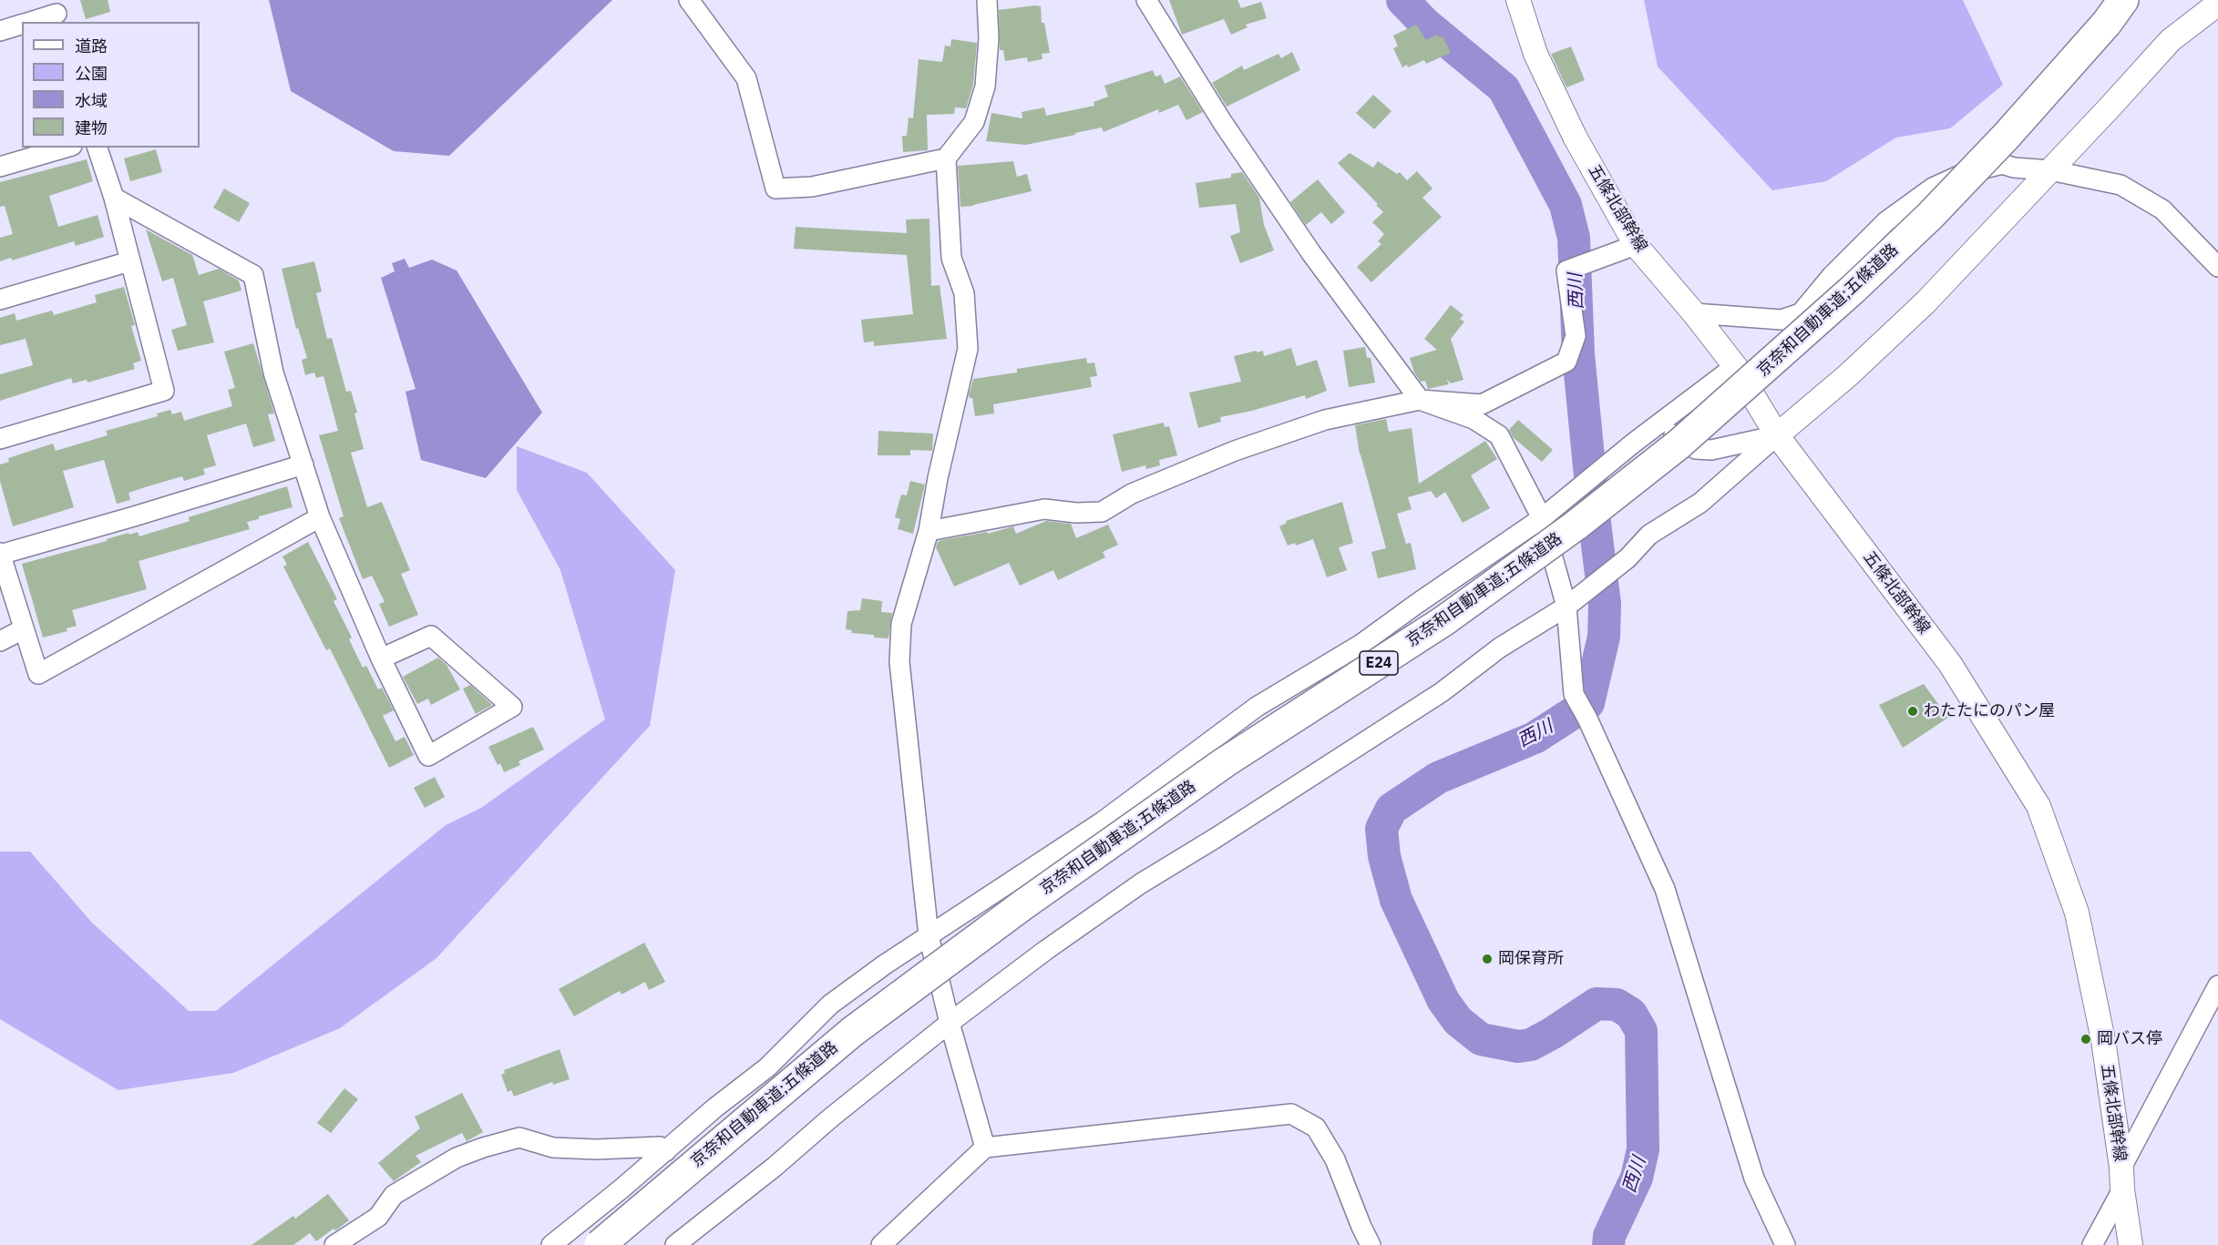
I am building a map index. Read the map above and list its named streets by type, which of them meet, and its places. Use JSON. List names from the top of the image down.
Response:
{
  "streets": {
    "highway": ["京奈和自動車道;五條道路", "E24"],
    "street": ["五條北部幹線"]
  },
  "water": ["西川"],
  "places": ["わたたにのパン屋", "岡保育所", "岡バス停"],
  "legend": [
    "道路",
    "公園",
    "水域",
    "建物"
  ]
}
